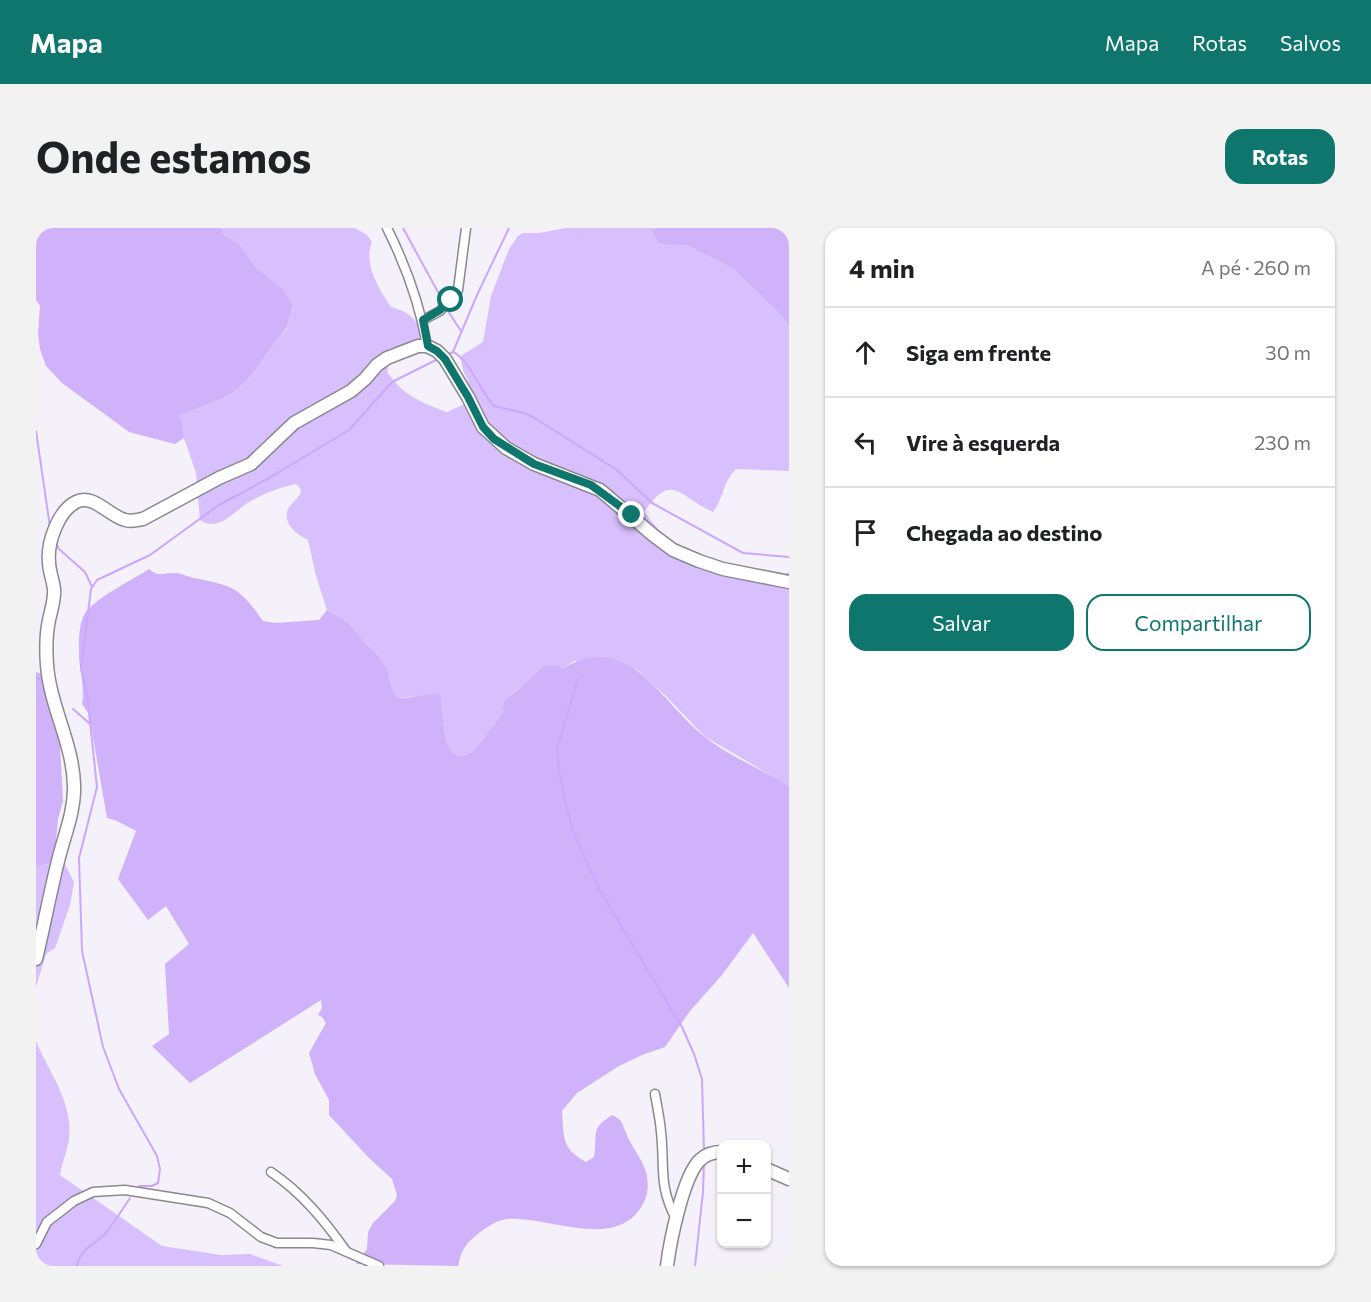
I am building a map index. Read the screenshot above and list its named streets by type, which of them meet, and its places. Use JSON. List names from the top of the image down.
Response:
{
  "page": {
    "header": "Mapa",
    "nav": ["Mapa", "Rotas", "Salvos"],
    "buttons": [
      "Rotas",
      ["Salvar", "Compartilhar"]
    ],
    "title": "Onde estamos",
    "heading": ["4 min", "A pé · 260 m"],
    "list": [
      ["Siga em frente", "30 m"],
      ["Vire à esquerda", "230 m"],
      "Chegada ao destino"
    ],
    "map_buttons": ["+", "−"]
  }
}
